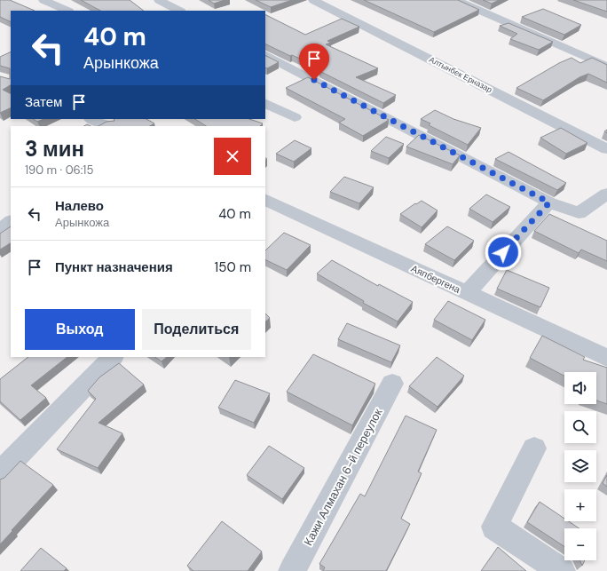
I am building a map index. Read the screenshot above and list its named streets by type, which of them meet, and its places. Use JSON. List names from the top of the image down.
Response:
{
  "streets": {
    "street": ["Алтынбек Ерназар", "Аяпбергена", "Кажи Алмахан 6-й переулок"]
  },
  "page": {
    "turn": ["40 m", "Арынкожа"],
    "then": "Затем",
    "heading": ["3 мин", "190 m · 06:15"],
    "list": [
      {
        "name": "Налево",
        "note": "Арынкожа",
        "value": "40 m"
      },
      {
        "name": "Пункт назначения",
        "value": "150 m"
      }
    ],
    "buttons": ["Выход", "Поделиться"],
    "map_buttons": ["+", "−"]
  }
}
